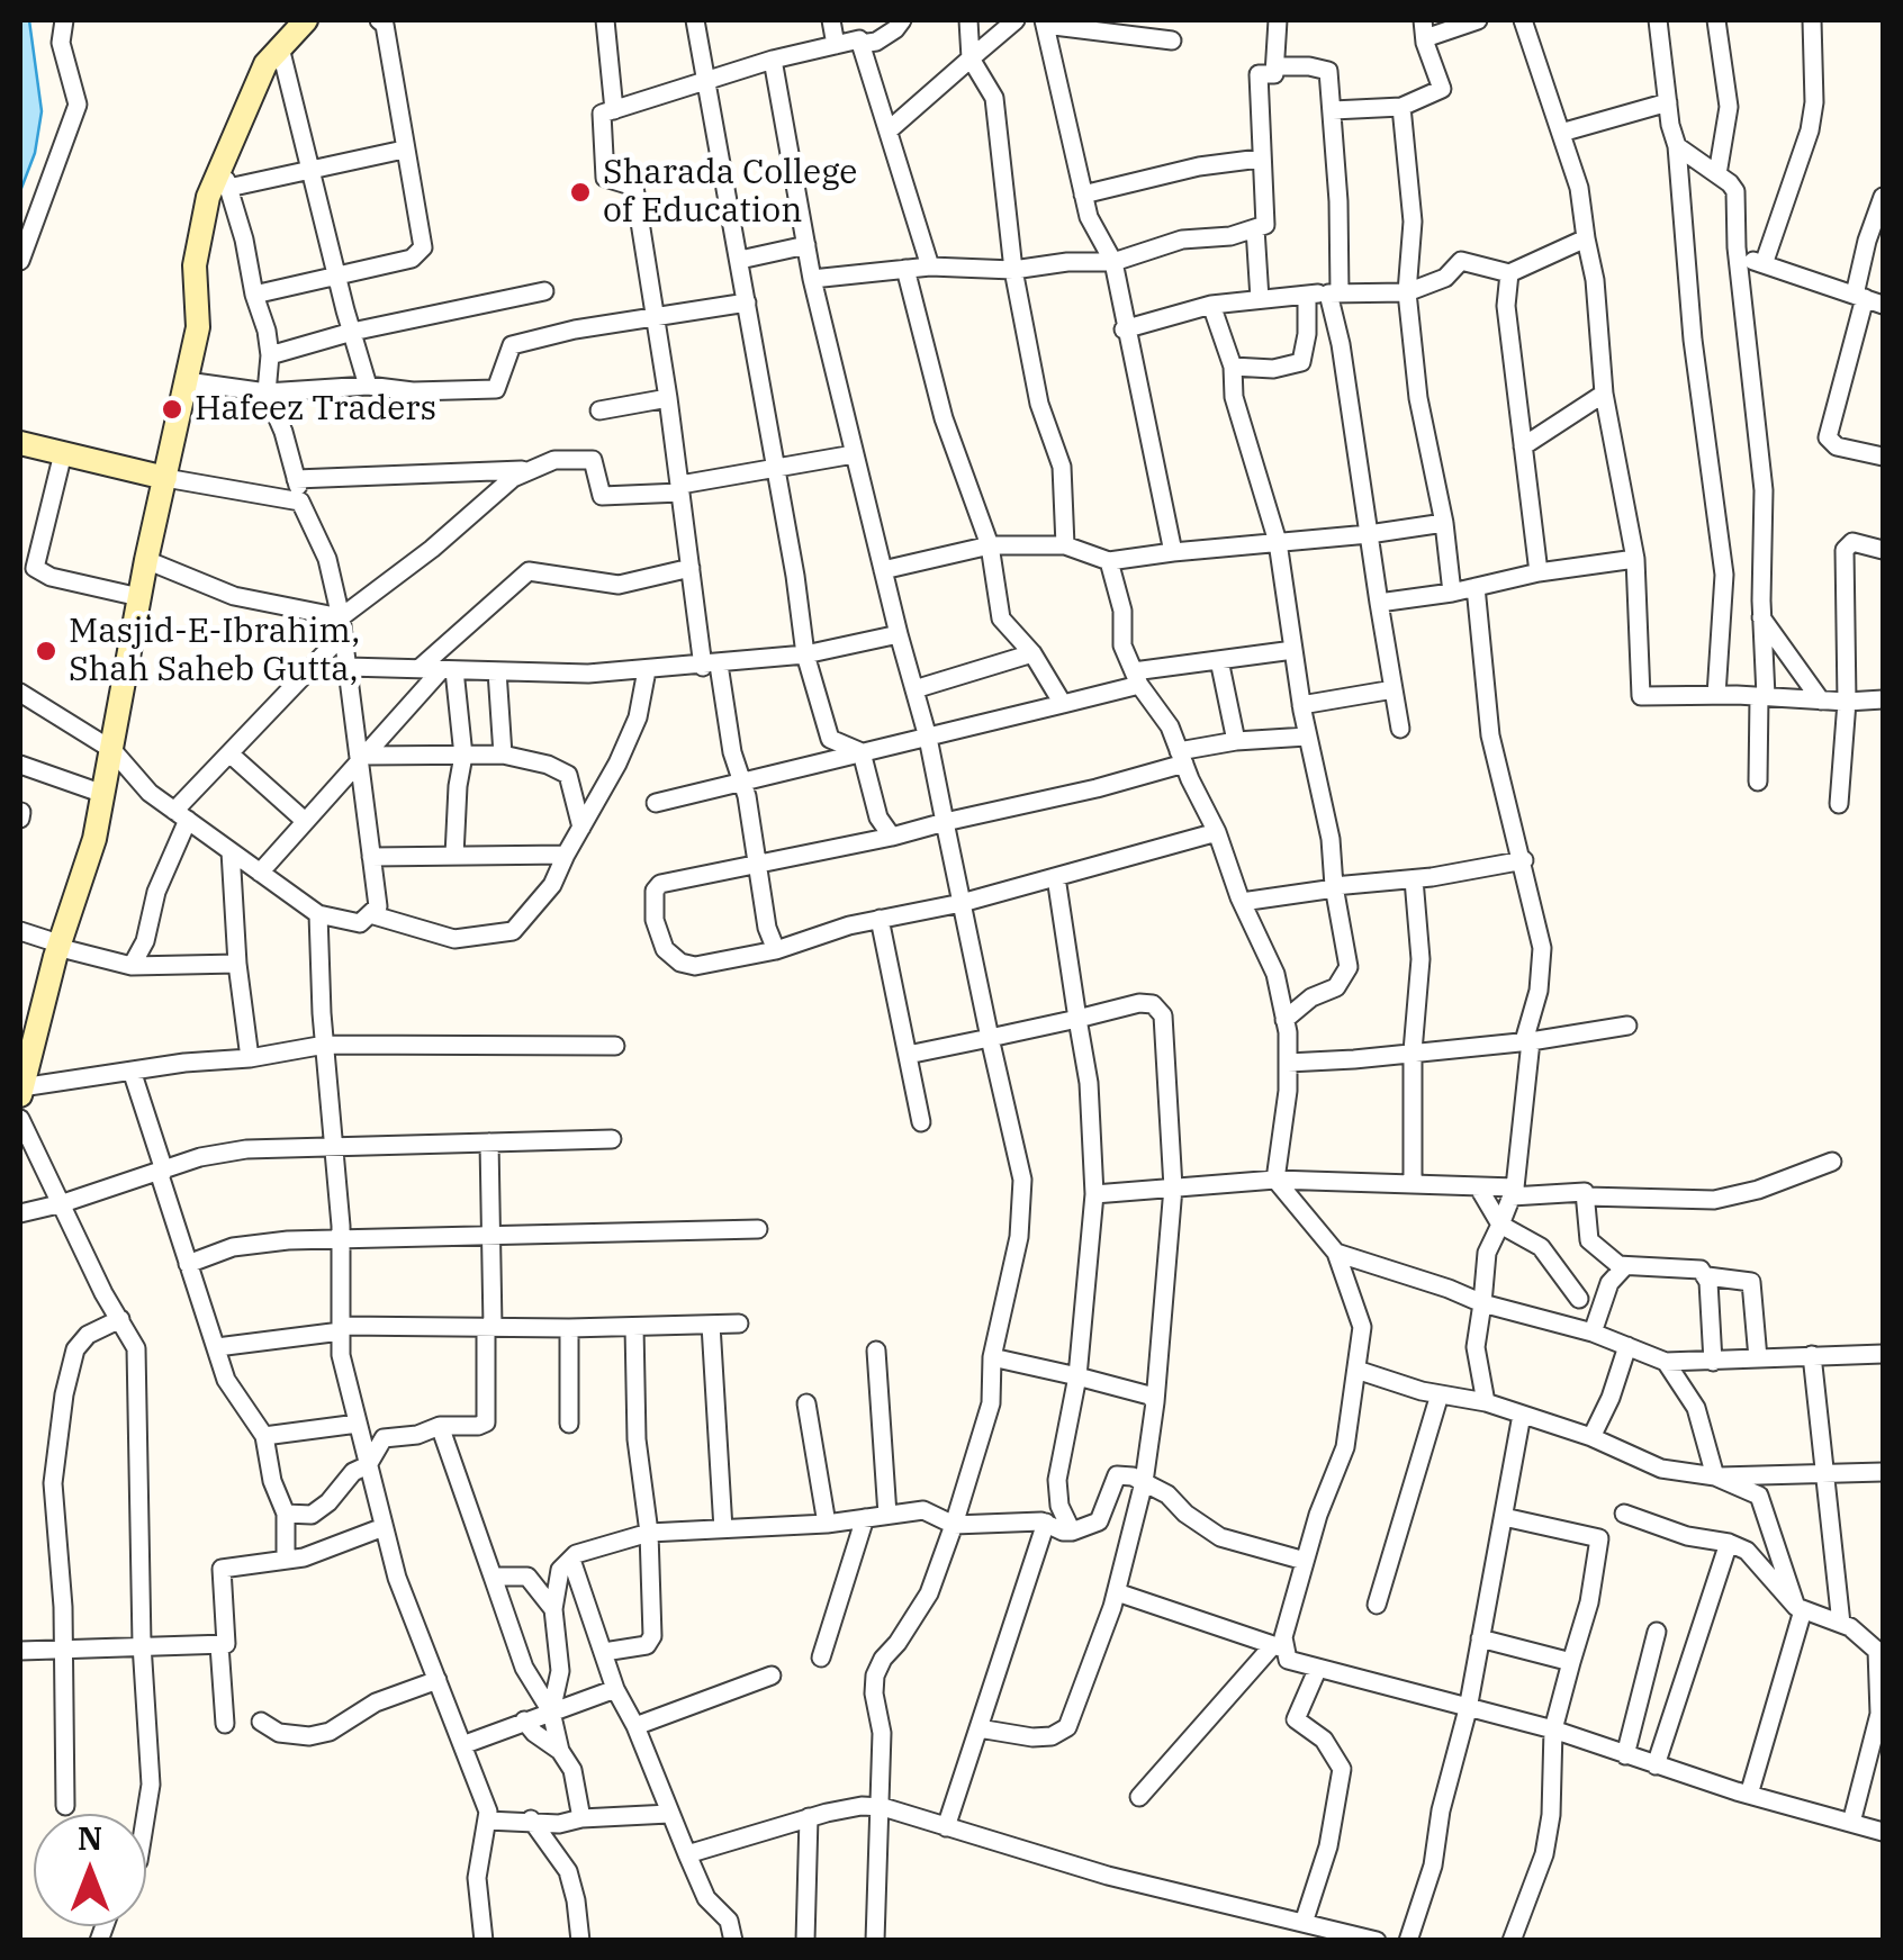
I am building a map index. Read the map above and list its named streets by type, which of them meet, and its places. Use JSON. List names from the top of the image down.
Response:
{
  "places": ["Sharada College of Education", "Hafeez Traders", "Masjid-E-Ibrahim, Shah Saheb Gutta,"],
  "north": "top"
}
